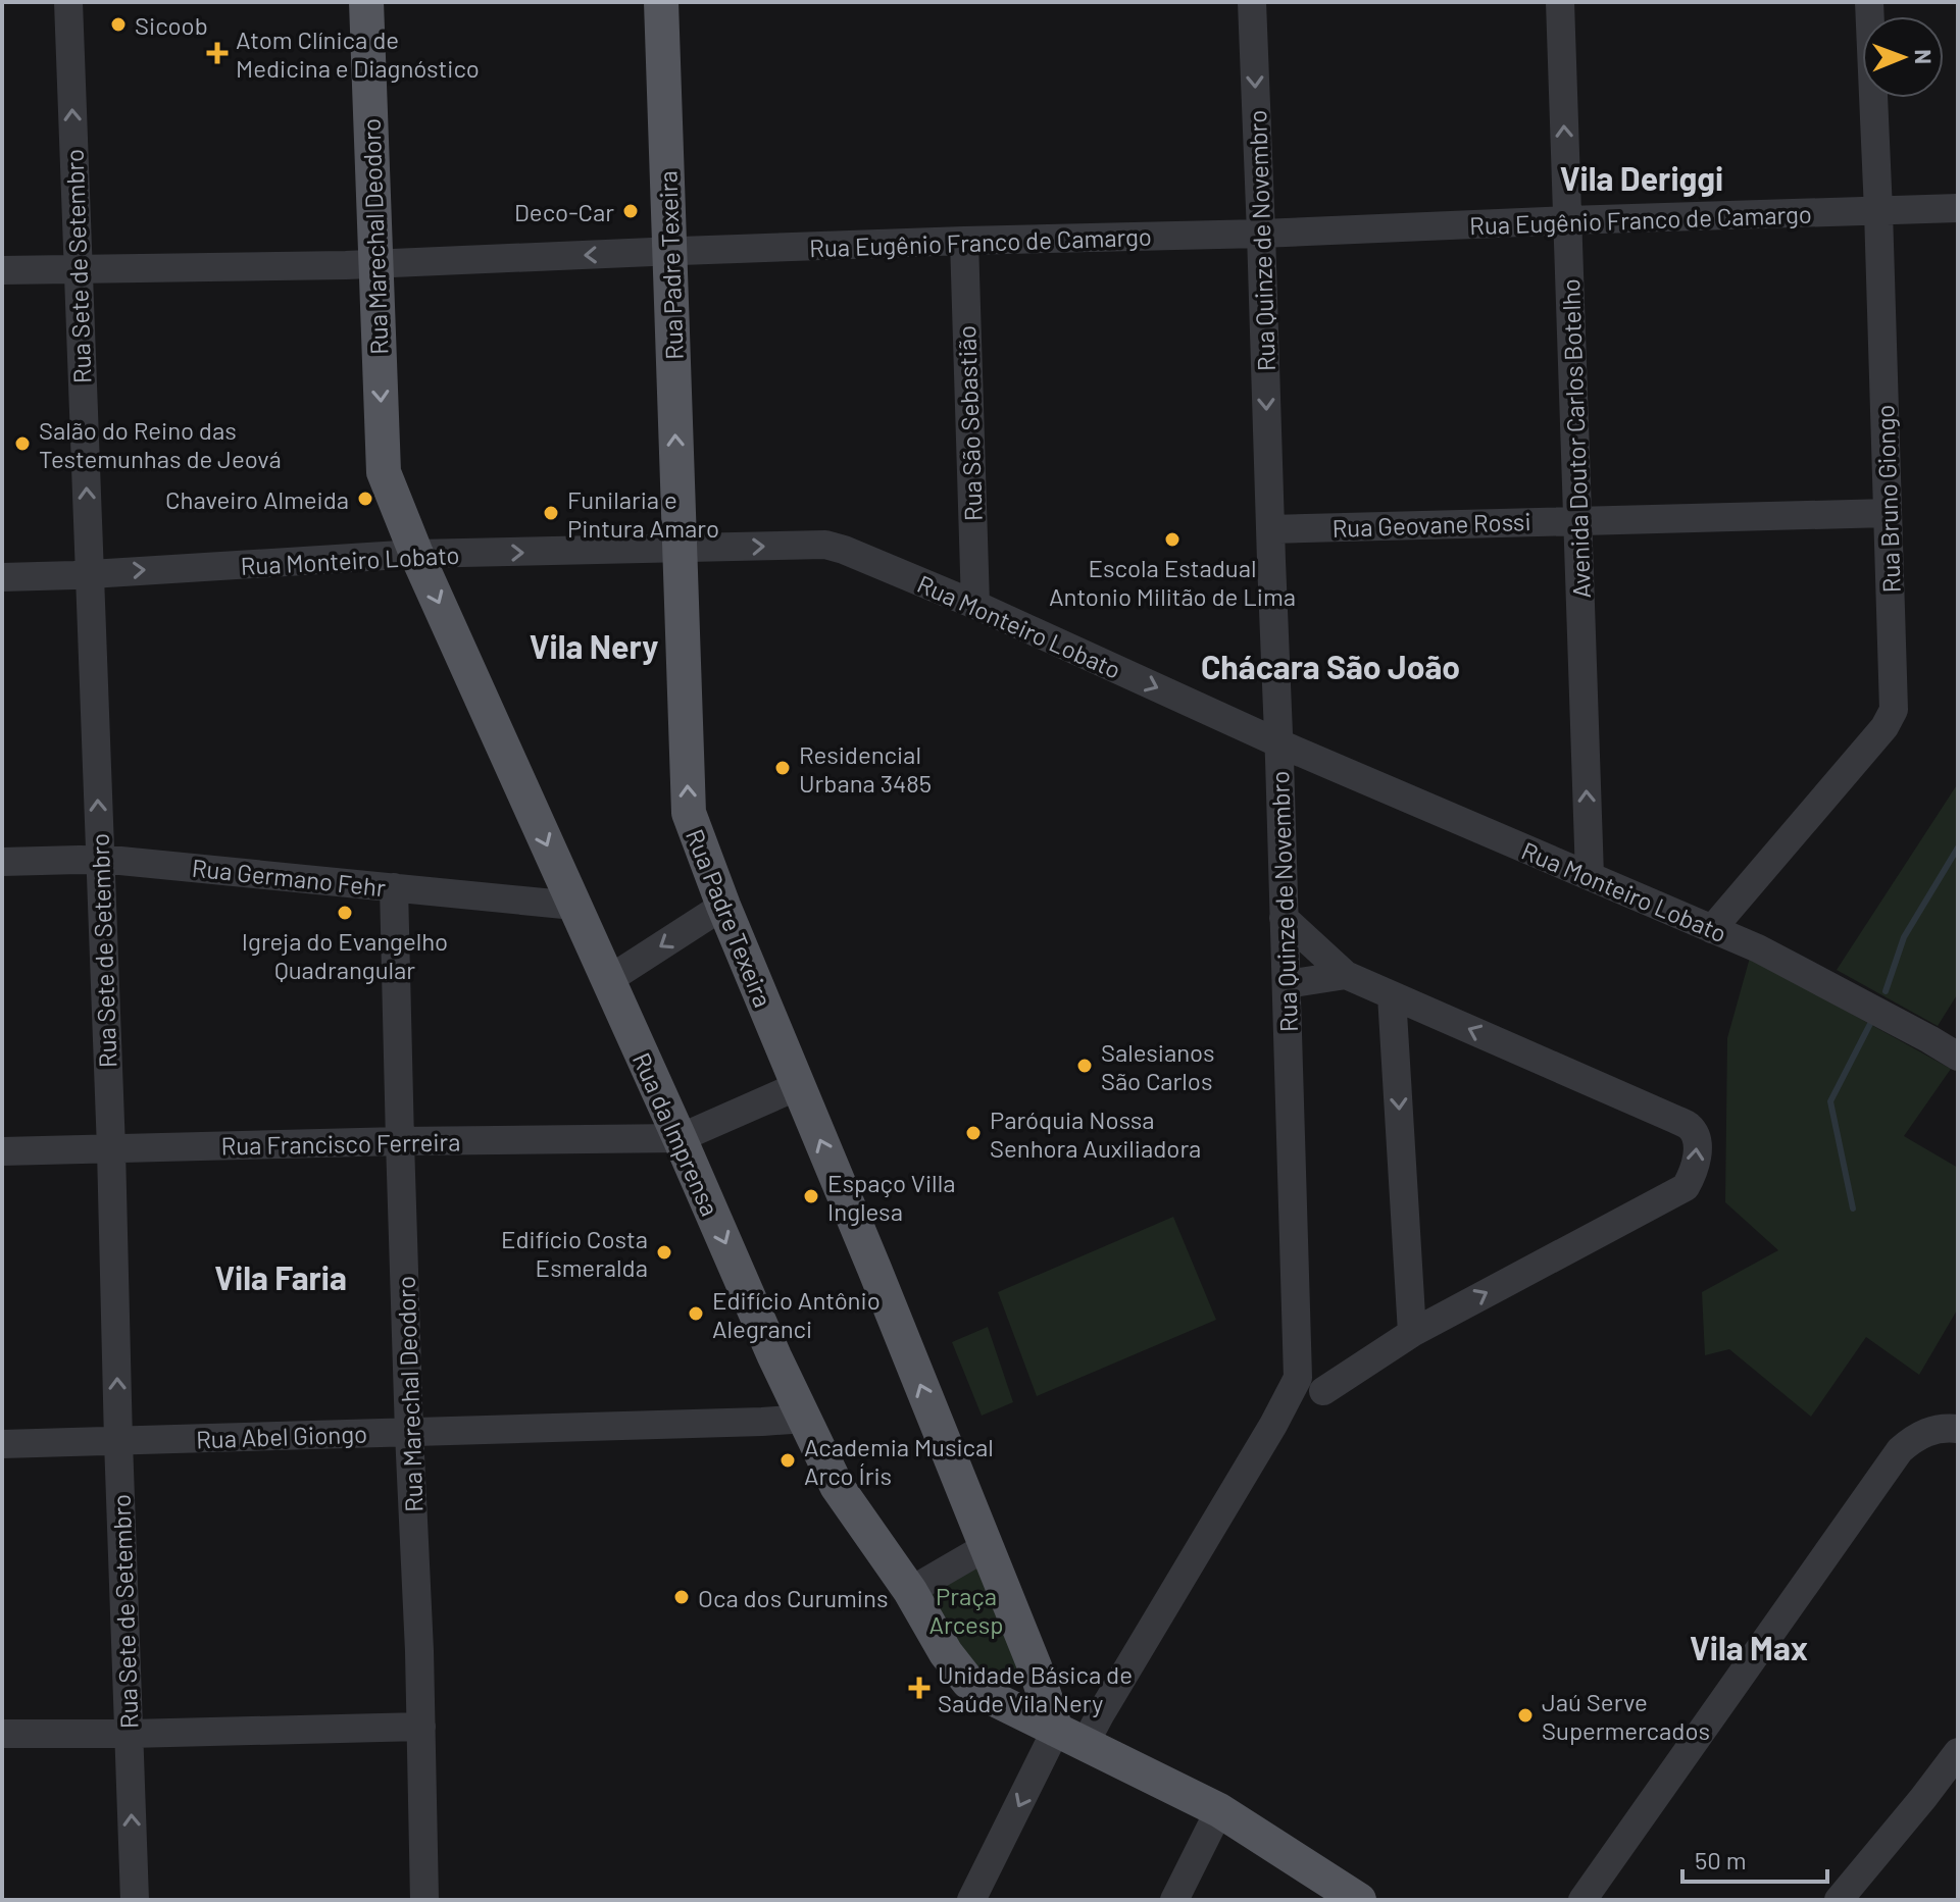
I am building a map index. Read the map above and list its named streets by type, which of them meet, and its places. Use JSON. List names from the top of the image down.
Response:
{
  "streets": {
    "main road": ["Rua Marechal Deodoro", "Rua Padre Texeira", "Rua da Imprensa"],
    "street": [
      "Rua Eugênio Franco de Camargo",
      "Rua Quinze de Novembro",
      "Rua Sete de Setembro",
      "Rua São Sebastião",
      "Avenida Doutor Carlos Botelho",
      "Rua Bruno Giongo",
      "Rua Geovane Rossi",
      "Rua Monteiro Lobato",
      "Rua Germano Fehr",
      "Rua Francisco Ferreira",
      "Rua Abel Giongo"
    ]
  },
  "crossings": [
    ["Rua Eugênio Franco de Camargo", "Rua Marechal Deodoro"],
    ["Rua Eugênio Franco de Camargo", "Rua Quinze de Novembro"],
    ["Rua Eugênio Franco de Camargo", "Rua Padre Texeira"],
    ["Rua Eugênio Franco de Camargo", "Rua Sete de Setembro"],
    ["Rua Eugênio Franco de Camargo", "Rua São Sebastião"],
    ["Rua Eugênio Franco de Camargo", "Avenida Doutor Carlos Botelho"],
    ["Rua Eugênio Franco de Camargo", "Rua Bruno Giongo"],
    ["Rua Marechal Deodoro", "Rua Germano Fehr"],
    ["Rua Marechal Deodoro", "Rua da Imprensa"],
    ["Rua Marechal Deodoro", "Rua Francisco Ferreira"],
    ["Rua Marechal Deodoro", "Rua Abel Giongo"],
    ["Rua Quinze de Novembro", "Rua Padre Texeira"],
    ["Rua Quinze de Novembro", "Rua Geovane Rossi"],
    ["Rua Quinze de Novembro", "Rua Monteiro Lobato"],
    ["Rua Quinze de Novembro", "Rua da Imprensa"],
    ["Rua Padre Texeira", "Rua Monteiro Lobato"],
    ["Rua Padre Texeira", "Rua da Imprensa"],
    ["Rua Sete de Setembro", "Rua Monteiro Lobato"],
    ["Rua Sete de Setembro", "Rua Germano Fehr"],
    ["Rua Sete de Setembro", "Rua Francisco Ferreira"],
    ["Rua Sete de Setembro", "Rua Abel Giongo"],
    ["Rua São Sebastião", "Rua Monteiro Lobato"],
    ["Avenida Doutor Carlos Botelho", "Rua Geovane Rossi"],
    ["Avenida Doutor Carlos Botelho", "Rua Monteiro Lobato"],
    ["Rua Bruno Giongo", "Rua Geovane Rossi"],
    ["Rua Bruno Giongo", "Rua Monteiro Lobato"],
    ["Rua Monteiro Lobato", "Rua da Imprensa"],
    ["Rua Germano Fehr", "Rua da Imprensa"],
    ["Rua da Imprensa", "Rua Francisco Ferreira"],
    ["Rua da Imprensa", "Rua Abel Giongo"]
  ],
  "one_way": [
    "Rua Padre Texeira",
    "Rua Sete de Setembro",
    "Avenida Doutor Carlos Botelho",
    "Rua Monteiro Lobato",
    "Rua da Imprensa"
  ],
  "districts": [
    "Vila Deriggi",
    "Vila Nery",
    "Chácara São João",
    "Vila Faria",
    "Vila Max"
  ],
  "parks": ["Praça Arcesp"],
  "places": {
    "other": [
      "Sicoob",
      "Deco-Car",
      "Salão do Reino das Testemunhas de Jeová",
      "Chaveiro Almeida",
      "Funilaria e Pintura Amaro",
      "Escola Estadual Antonio Militão de Lima",
      "Residencial Urbana 3485",
      "Igreja do Evangelho Quadrangular",
      "Salesianos São Carlos",
      "Paróquia Nossa Senhora Auxiliadora",
      "Espaço Villa Inglesa",
      "Edifício Costa Esmeralda",
      "Edifício Antônio Alegranci",
      "Academia Musical Arco Íris",
      "Oca dos Curumins",
      "Jaú Serve Supermercados"
    ],
    "health": ["Atom Clínica de Medicina e Diagnóstico", "Unidade Básica de Saúde Vila Nery"]
  },
  "scale_bar": "50 m",
  "north": "right"
}
